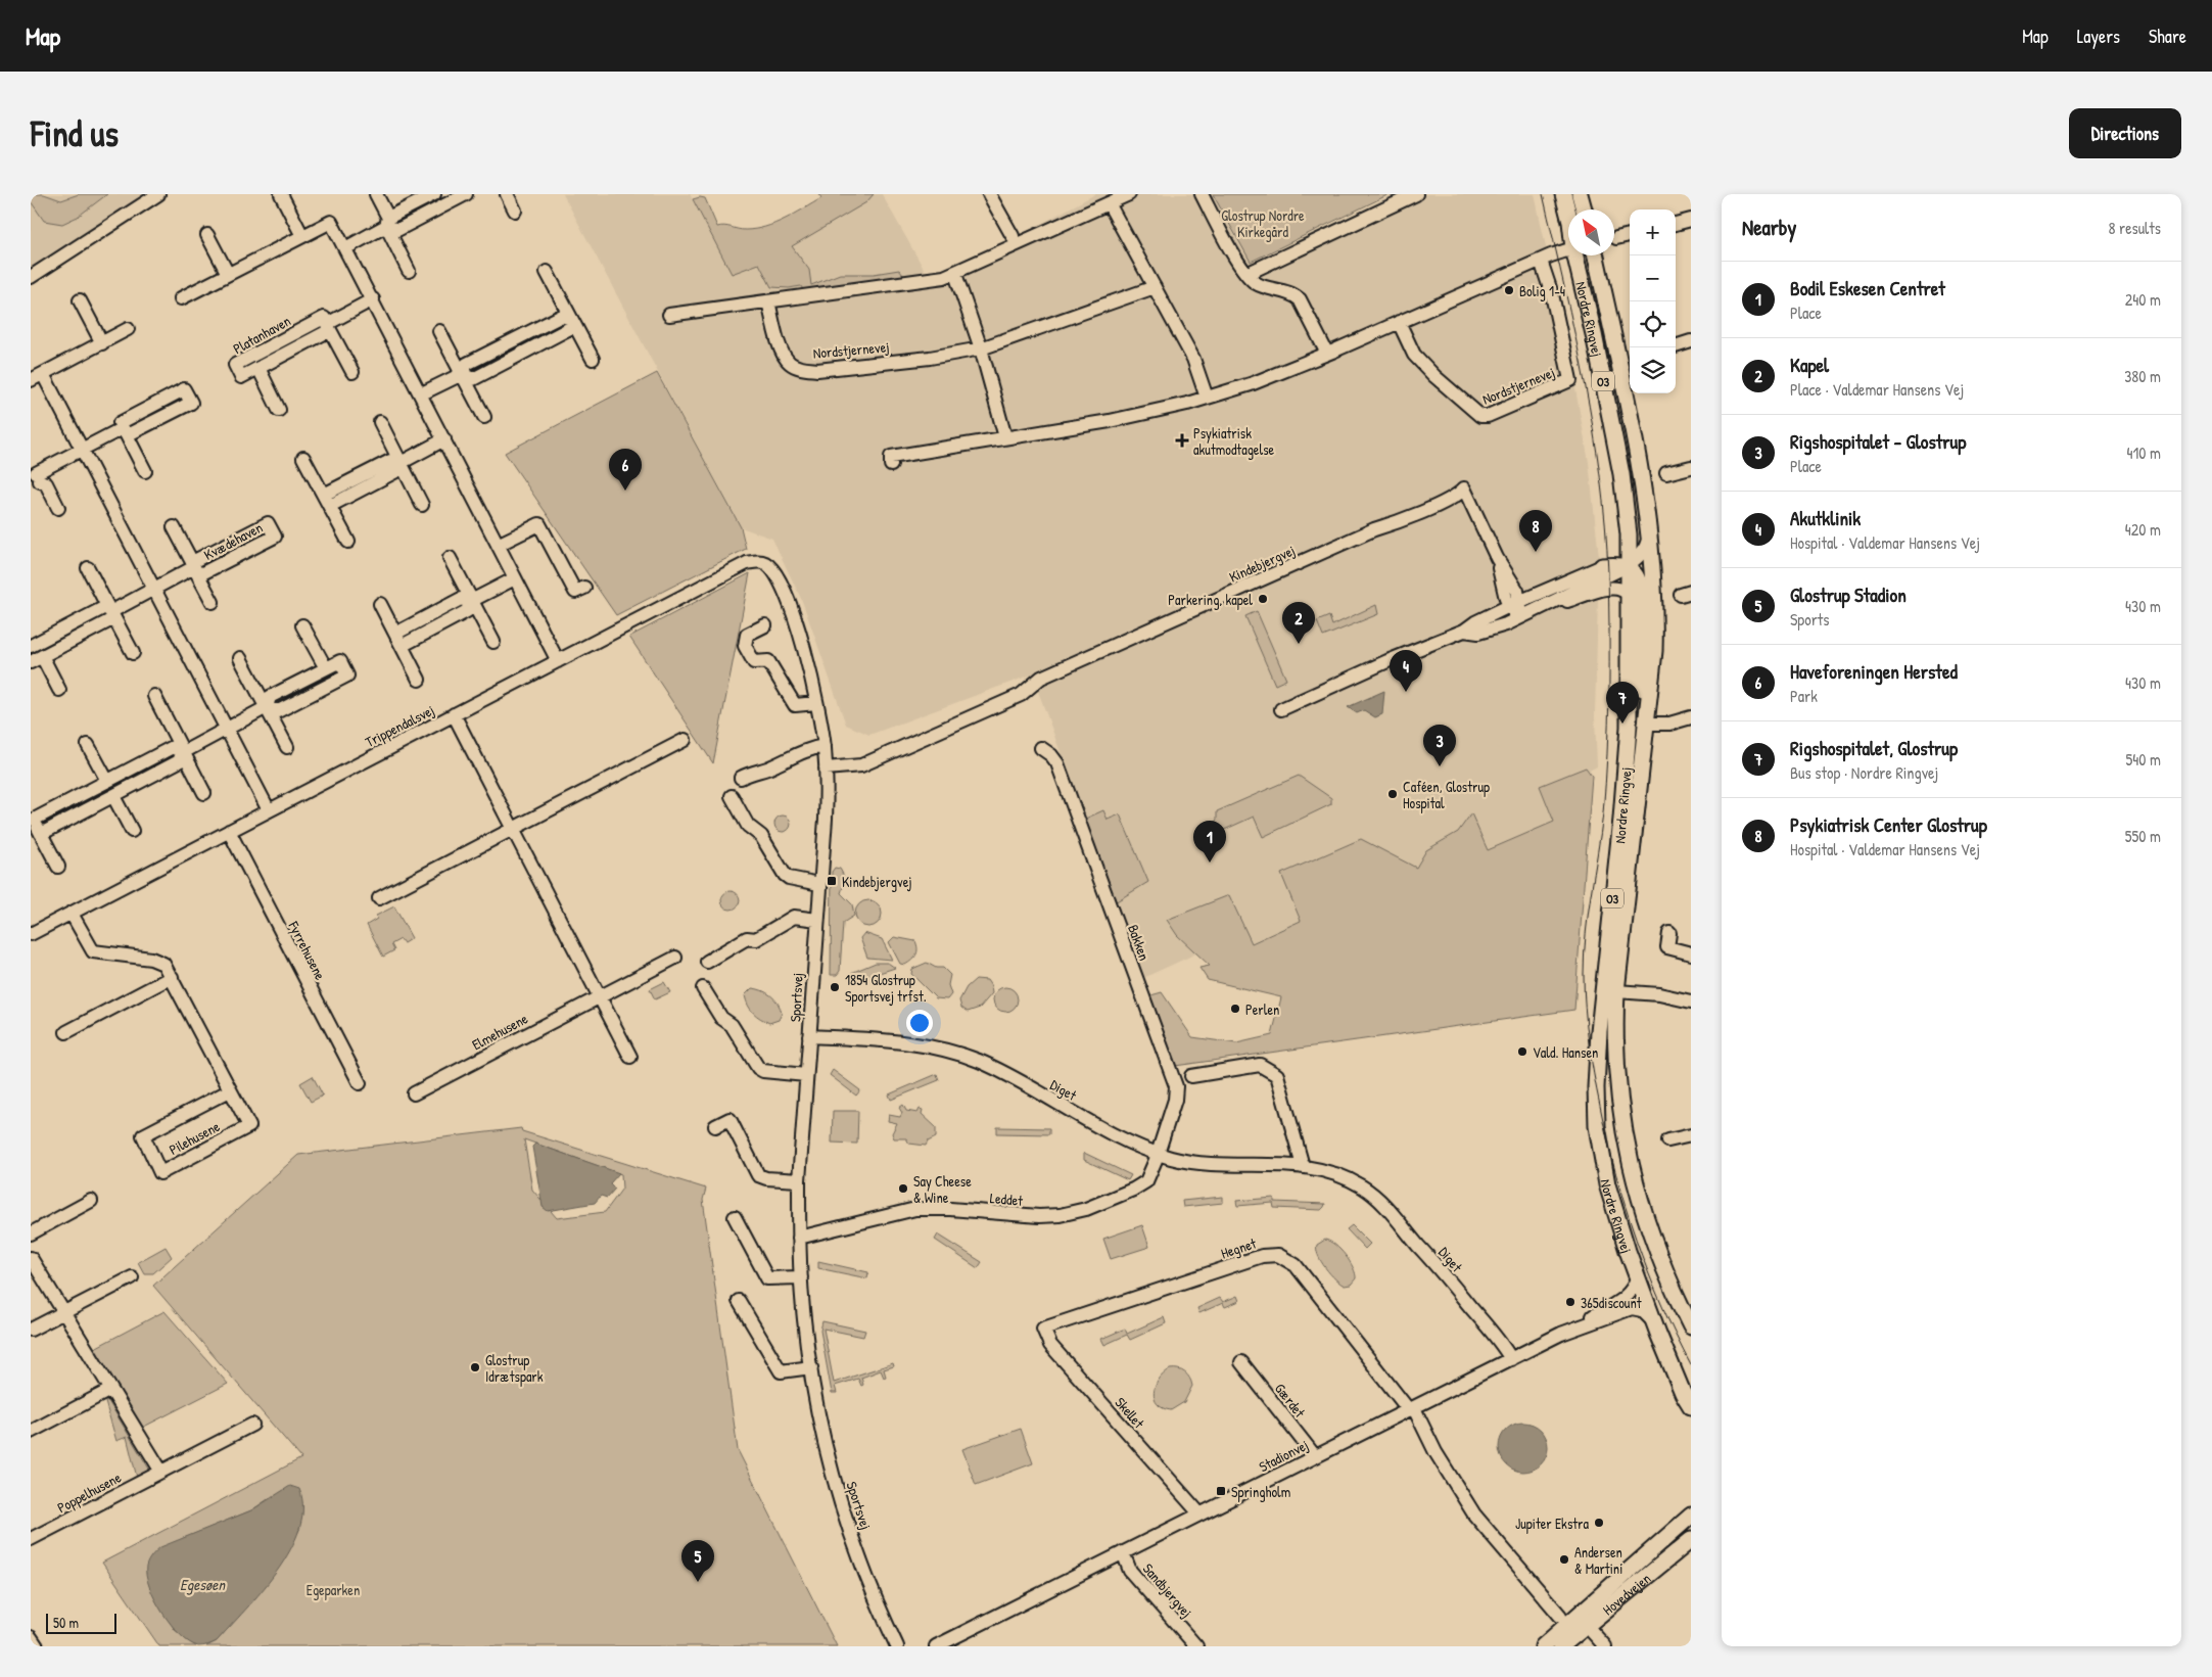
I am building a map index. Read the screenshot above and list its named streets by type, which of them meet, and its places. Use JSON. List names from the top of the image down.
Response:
{
  "streets": {
    "main road": ["Nordre Ringvej", "O3", "Hovedvejen"],
    "street": [
      "Platanhaven",
      "Nordstjernevej",
      "Kvædehaven",
      "Kindebjergvej",
      "Trippendalsvej",
      "Bakken",
      "Fyrrehusene",
      "Sportsvej",
      "Elmehusene",
      "Diget",
      "Pilehusene",
      "Leddet",
      "Hegnet",
      "Gærdet",
      "Skellet",
      "Stadionvej",
      "Poppelhusene",
      "Sandbjergvej"
    ]
  },
  "crossings": [
    ["Nordre Ringvej", "Stadionvej"],
    ["Kindebjergvej", "Sportsvej"],
    ["Trippendalsvej", "Fyrrehusene"],
    ["Trippendalsvej", "Sportsvej"],
    ["Trippendalsvej", "Pilehusene"],
    ["Bakken", "Diget"],
    ["Bakken", "Leddet"],
    ["Sportsvej", "Diget"],
    ["Sportsvej", "Leddet"],
    ["Diget", "Leddet"],
    ["Diget", "Stadionvej"],
    ["Hegnet", "Skellet"],
    ["Hegnet", "Stadionvej"],
    ["Gærdet", "Stadionvej"],
    ["Skellet", "Stadionvej"],
    ["Stadionvej", "Sandbjergvej"]
  ],
  "water": ["Egesøen"],
  "parks": ["Glostrup Nordre Kirkegård", "Egeparken"],
  "places": {
    "other": [
      "Bolig 1-4",
      "Parkering, kapel",
      "Caféen, Glostrup Hospital",
      "1854 Glostrup Sportsvej trfst.",
      "Perlen",
      "Vald. Hansen",
      "Say Cheese & Wine",
      "365discount",
      "Glostrup Idrætspark",
      "Jupiter Ekstra",
      "Andersen & Martini"
    ],
    "health": ["Psykiatrisk akutmodtagelse"],
    "transit": ["Kindebjergvej", "Springholm"]
  },
  "scale_bar": "50 m",
  "north": "top left",
  "page": {
    "header": "Map",
    "nav": ["Map", "Layers", "Share"],
    "buttons": "Directions",
    "title": "Find us",
    "heading": ["Nearby", "8 results"],
    "map_buttons": ["+", "−"],
    "list": [
      {
        "mark": "1",
        "name": "Bodil Eskesen Centret",
        "note": "Place",
        "value": "240 m"
      },
      {
        "mark": "2",
        "name": "Kapel",
        "note": "Place · Valdemar Hansens Vej",
        "value": "380 m"
      },
      {
        "mark": "3",
        "name": "Rigshospitalet - Glostrup",
        "note": "Place",
        "value": "410 m"
      },
      {
        "mark": "4",
        "name": "Akutklinik",
        "note": "Hospital · Valdemar Hansens Vej",
        "value": "420 m"
      },
      {
        "mark": "5",
        "name": "Glostrup Stadion",
        "note": "Sports",
        "value": "430 m"
      },
      {
        "mark": "6",
        "name": "Haveforeningen Hersted",
        "note": "Park",
        "value": "430 m"
      },
      {
        "mark": "7",
        "name": "Rigshospitalet, Glostrup",
        "note": "Bus stop · Nordre Ringvej",
        "value": "540 m"
      },
      {
        "mark": "8",
        "name": "Psykiatrisk Center Glostrup",
        "note": "Hospital · Valdemar Hansens Vej",
        "value": "550 m"
      }
    ],
    "pins": [
      "6",
      "8",
      "2",
      "4",
      "7",
      "3",
      "1",
      "5"
    ],
    "scale": "50 m"
  }
}
